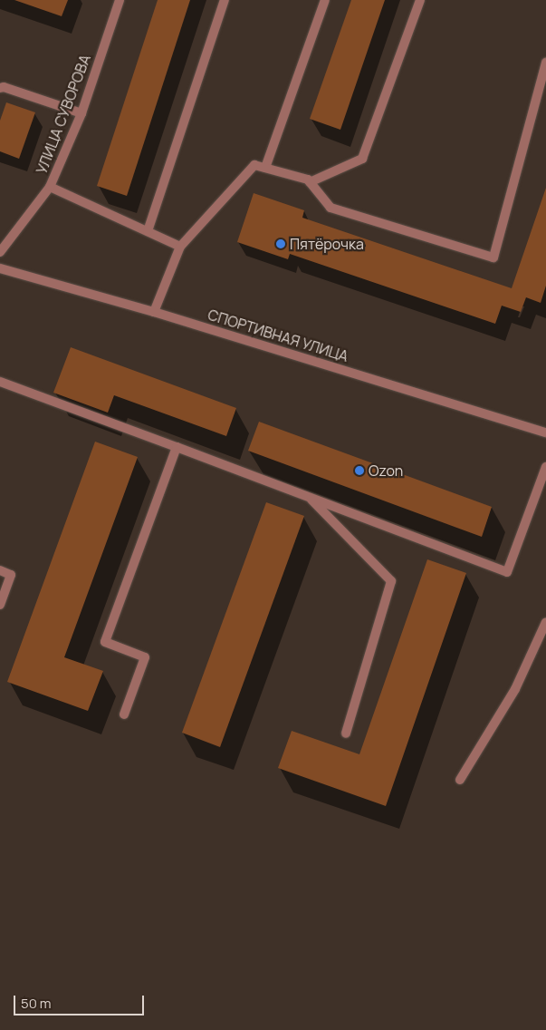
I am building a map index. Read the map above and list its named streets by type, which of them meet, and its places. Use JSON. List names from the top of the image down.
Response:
{
  "streets": {
    "street": ["УЛИЦА СУВОРОВА", "СПОРТИВНАЯ УЛИЦА"]
  },
  "places": ["Пятёрочка", "Ozon"],
  "scale_bar": "50 m"
}
